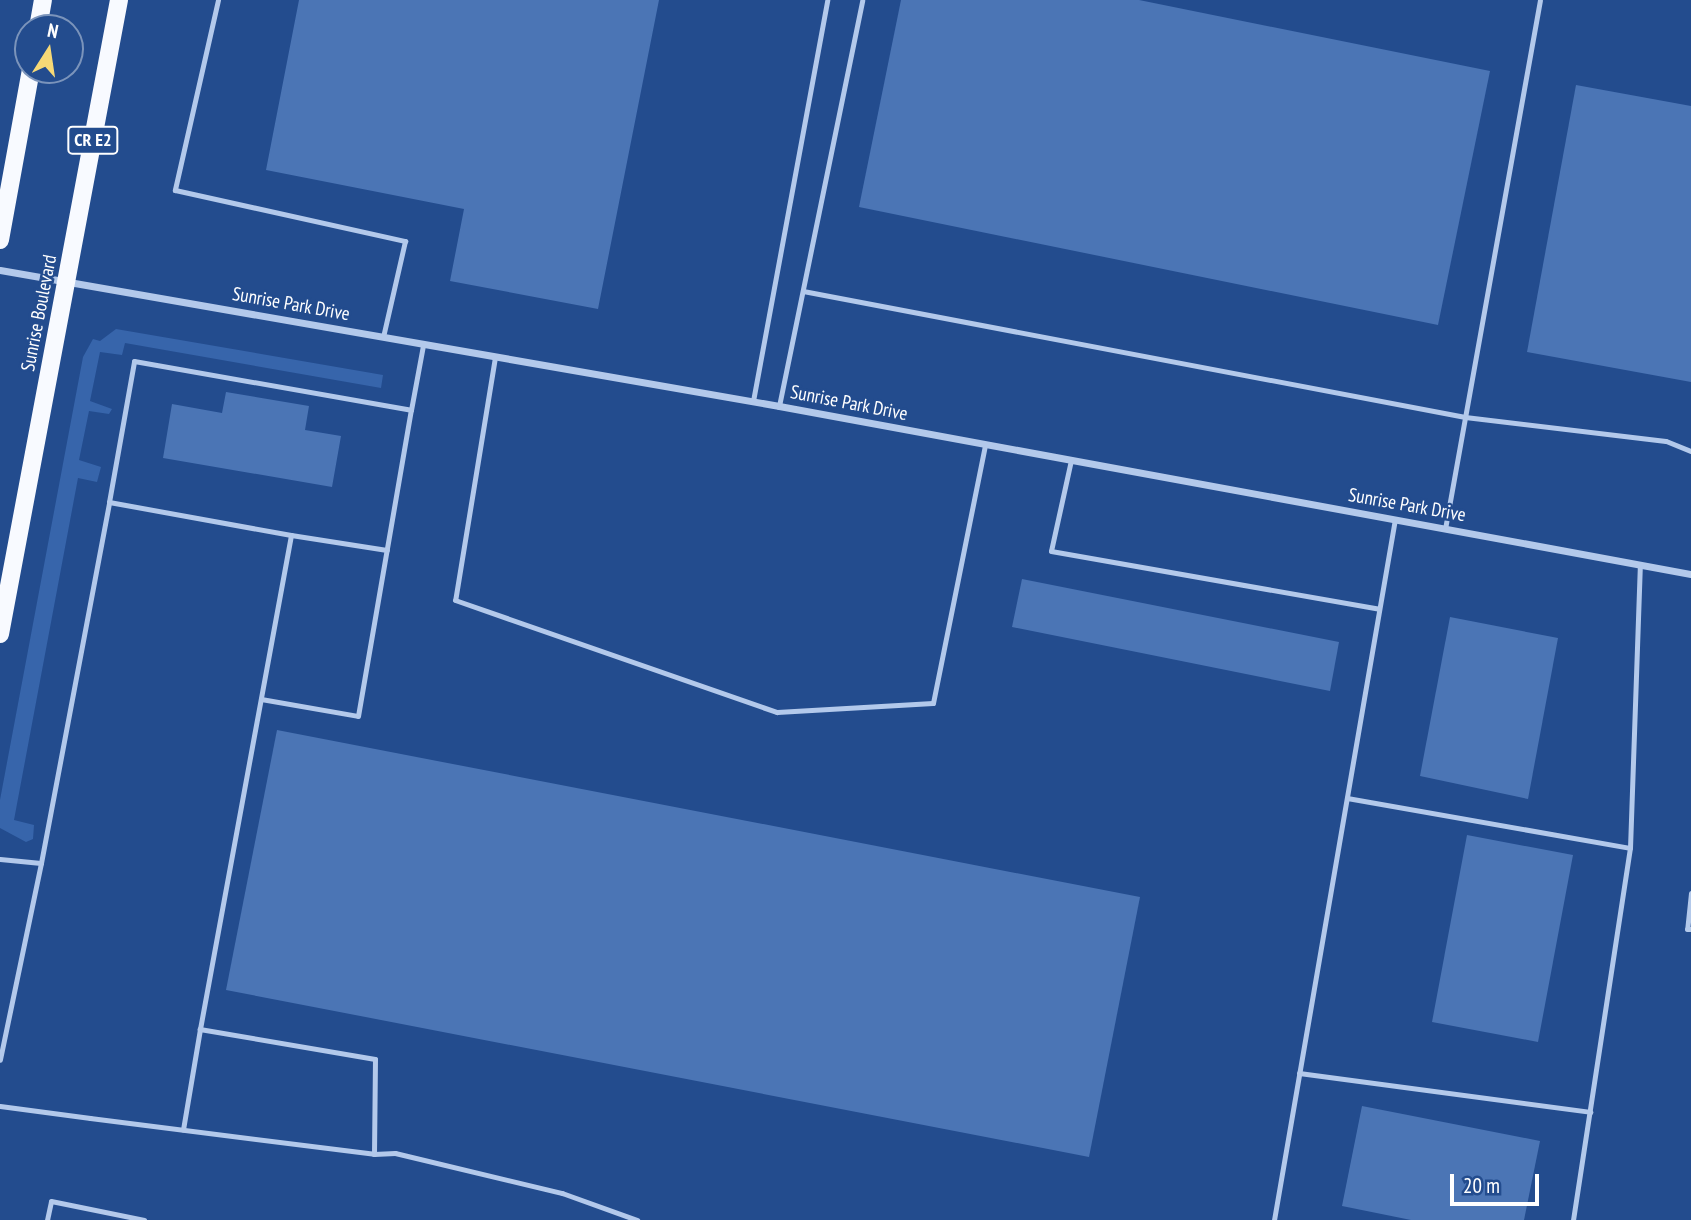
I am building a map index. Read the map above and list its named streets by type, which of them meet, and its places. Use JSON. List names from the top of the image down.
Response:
{
  "streets": {
    "main road": ["CR E2", "Sunrise Boulevard"],
    "street": ["Sunrise Park Drive"]
  },
  "crossings": [
    ["Sunrise Park Drive", "Sunrise Boulevard"]
  ],
  "scale_bar": "20 m",
  "north": "top"
}
